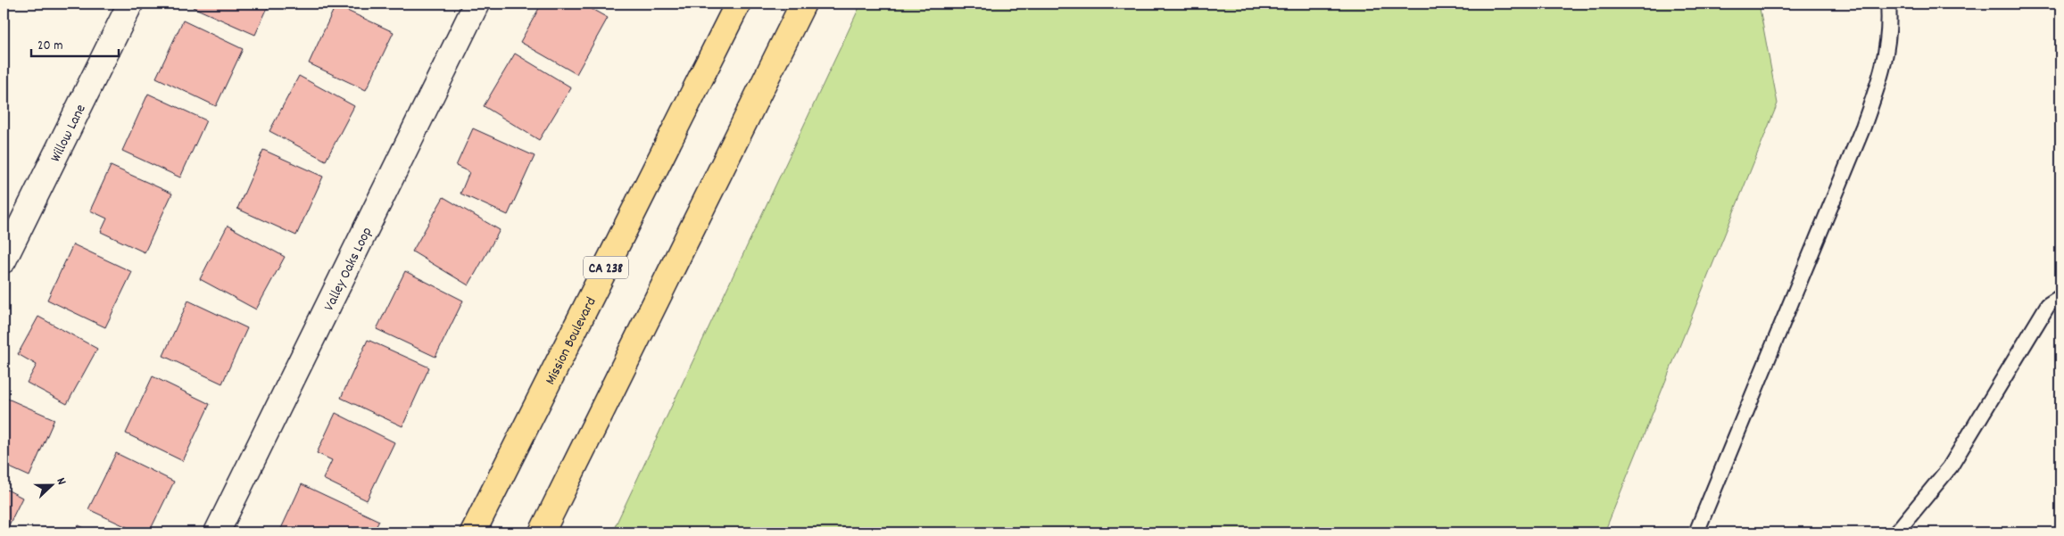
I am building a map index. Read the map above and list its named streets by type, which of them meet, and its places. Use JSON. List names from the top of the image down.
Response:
{
  "streets": {
    "main road": ["CA 238", "Mission Boulevard"],
    "street": ["Willow Lane", "Valley Oaks Loop"]
  },
  "scale_bar": "20 m",
  "north": "right"
}
